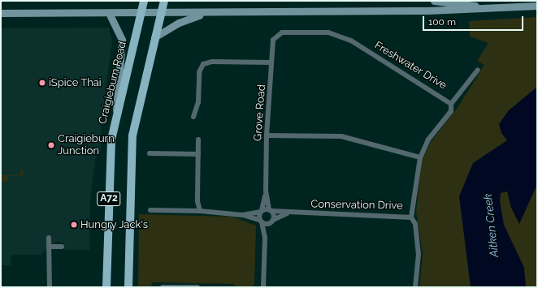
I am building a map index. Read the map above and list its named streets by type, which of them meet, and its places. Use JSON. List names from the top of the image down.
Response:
{
  "streets": {
    "main road": ["Craigieburn Road", "A72"],
    "street": ["Freshwater Drive", "Grove Road", "Conservation Drive"]
  },
  "crossings": [
    ["Freshwater Drive", "Grove Road"],
    ["Freshwater Drive", "Conservation Drive"],
    ["Grove Road", "Conservation Drive"]
  ],
  "water": ["Aitken Creek"],
  "places": ["iSpice Thai", "Craigieburn Junction", "Hungry Jack's"],
  "scale_bar": "100 m"
}
